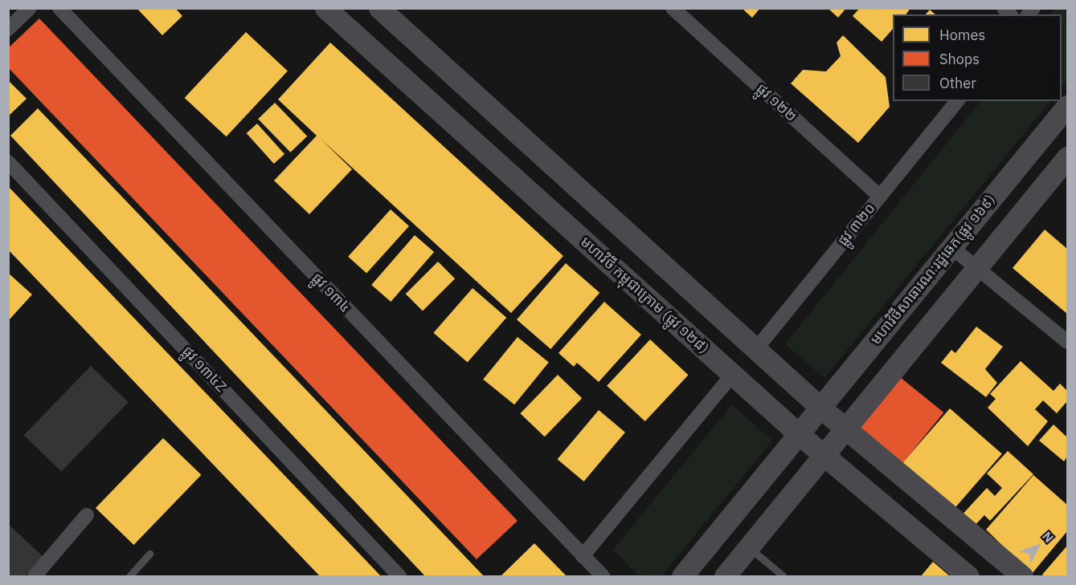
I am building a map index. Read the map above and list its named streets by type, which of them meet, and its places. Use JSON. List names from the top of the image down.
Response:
{
  "streets": {
    "main road": ["មហាវិថីសាធារណៈរដ្ឋឆេក(ផ្លូវ ១៦៩)", "មហាវិថី កម្ពុជាក្រោម (ផ្លូវ ១២៨)"],
    "street": [
      "ផ្លូវ ១២២",
      "ផ្លូវ ៣២០",
      "ផ្លូវ ១៣៤",
      "ផ្លូវ ១៣៤Z"
    ]
  },
  "crossings": [
    ["ផ្លូវ ១២២", "ផ្លូវ ៣២០"],
    ["មហាវិថីសាធារណៈរដ្ឋឆេក(ផ្លូវ ១៦៩)", "មហាវិថី កម្ពុជាក្រោម (ផ្លូវ ១២៨)"]
  ],
  "legend": ["Homes", "Shops", "Other"],
  "north": "top right"
}
